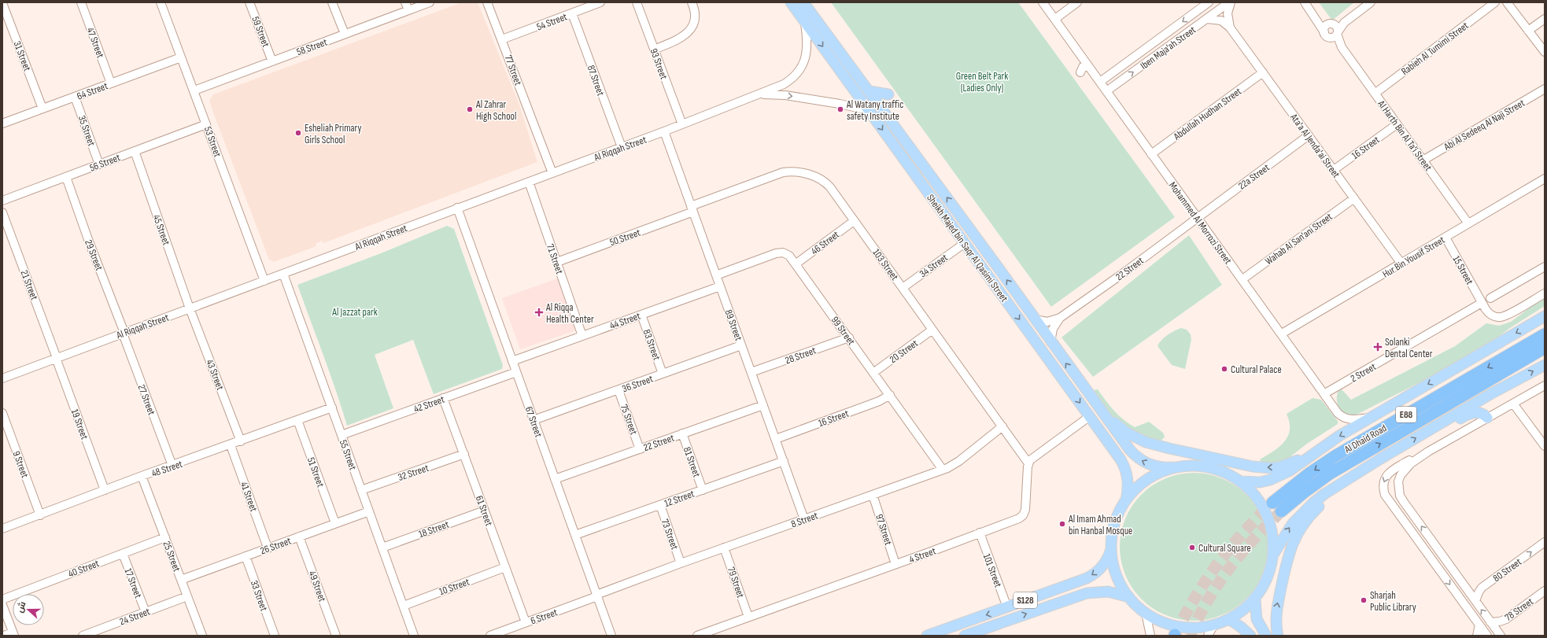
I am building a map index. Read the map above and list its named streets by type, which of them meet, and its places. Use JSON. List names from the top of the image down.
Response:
{
  "streets": {
    "highway": ["E88", "Al Dhaid Road"],
    "main road": ["Sheikh Majed bin Saqr Al Qasimi Street", "S128"],
    "street": [
      "54 Street",
      "59 Street",
      "47 Street",
      "58 Street",
      "Iben Maja'ah Street",
      "Rabieh Al Tumimi Street",
      "31 Street",
      "93 Street",
      "77 Street",
      "87 Street",
      "64 Street",
      "Abdullah Hudhan Street",
      "Abi Al Sedeeq Al Naji Street",
      "35 Street",
      "Al Harth Bin Al Ta'i Street",
      "53 Street",
      "Ata'a Al Jenda'ai Street",
      "16 Street",
      "Al Riqqah Street",
      "56 Street",
      "22a Street",
      "Mohammed Al Morrozi Street",
      "45 Street",
      "50 Street",
      "Wahab Al San'ani Street",
      "46 Street",
      "29 Street",
      "Hur Bin Yousif Street",
      "71 Street",
      "103 Street",
      "34 Street",
      "22 Street",
      "15 Street",
      "21 Street",
      "44 Street",
      "89 Street",
      "99 Street",
      "83 Street",
      "20 Street",
      "28 Street",
      "2 Street",
      "43 Street",
      "36 Street",
      "27 Street",
      "42 Street",
      "75 Street",
      "67 Street",
      "19 Street",
      "55 Street",
      "81 Street",
      "9 Street",
      "48 Street",
      "51 Street",
      "32 Street",
      "41 Street",
      "12 Street",
      "61 Street",
      "8 Street",
      "18 Street",
      "97 Street",
      "73 Street",
      "26 Street",
      "4 Street",
      "25 Street",
      "40 Street",
      "80 Street",
      "101 Street",
      "79 Street",
      "17 Street",
      "49 Street",
      "10 Street",
      "33 Street",
      "78 Street",
      "24 Street",
      "6 Street"
    ]
  },
  "crossings": [
    ["54 Street", "77 Street"],
    ["54 Street", "87 Street"],
    ["59 Street", "58 Street"],
    ["47 Street", "64 Street"],
    ["58 Street", "53 Street"],
    ["Iben Maja'ah Street", "Ata'a Al Jenda'ai Street"],
    ["Iben Maja'ah Street", "Mohammed Al Morrozi Street"],
    ["Rabieh Al Tumimi Street", "Al Harth Bin Al Ta'i Street"],
    ["31 Street", "64 Street"],
    ["93 Street", "Al Riqqah Street"],
    ["77 Street", "Al Riqqah Street"],
    ["87 Street", "Al Riqqah Street"],
    ["64 Street", "35 Street"],
    ["64 Street", "53 Street"],
    ["Abdullah Hudhan Street", "Ata'a Al Jenda'ai Street"],
    ["Abdullah Hudhan Street", "Mohammed Al Morrozi Street"],
    ["Abi Al Sedeeq Al Naji Street", "Al Harth Bin Al Ta'i Street"],
    ["35 Street", "56 Street"],
    ["Al Harth Bin Al Ta'i Street", "16 Street"],
    ["Al Harth Bin Al Ta'i Street", "Hur Bin Yousif Street"],
    ["53 Street", "Al Riqqah Street"],
    ["53 Street", "56 Street"],
    ["Ata'a Al Jenda'ai Street", "16 Street"],
    ["Ata'a Al Jenda'ai Street", "22a Street"],
    ["Ata'a Al Jenda'ai Street", "Wahab Al San'ani Street"],
    ["Ata'a Al Jenda'ai Street", "Hur Bin Yousif Street"],
    ["16 Street", "89 Street"],
    ["16 Street", "99 Street"],
    ["Al Riqqah Street", "45 Street"],
    ["Al Riqqah Street", "Sheikh Majed bin Saqr Al Qasimi Street"],
    ["Al Riqqah Street", "29 Street"],
    ["Al Riqqah Street", "71 Street"],
    ["Al Riqqah Street", "21 Street"],
    ["Al Riqqah Street", "89 Street"],
    ["Al Riqqah Street", "43 Street"],
    ["Al Riqqah Street", "27 Street"],
    ["Al Riqqah Street", "67 Street"],
    ["Al Riqqah Street", "19 Street"],
    ["Al Riqqah Street", "55 Street"],
    ["56 Street", "45 Street"],
    ["56 Street", "29 Street"],
    ["22a Street", "Mohammed Al Morrozi Street"],
    ["22a Street", "22 Street"],
    ["Mohammed Al Morrozi Street", "Wahab Al San'ani Street"],
    ["Mohammed Al Morrozi Street", "Hur Bin Yousif Street"],
    ["Mohammed Al Morrozi Street", "22 Street"],
    ["Mohammed Al Morrozi Street", "2 Street"],
    ["45 Street", "43 Street"],
    ["50 Street", "71 Street"],
    ["50 Street", "103 Street"],
    ["50 Street", "89 Street"],
    ["46 Street", "103 Street"],
    ["46 Street", "99 Street"],
    ["Sheikh Majed bin Saqr Al Qasimi Street", "34 Street"],
    ["Sheikh Majed bin Saqr Al Qasimi Street", "22 Street"],
    ["29 Street", "27 Street"],
    ["Hur Bin Yousif Street", "15 Street"],
    ["71 Street", "44 Street"],
    ["103 Street", "34 Street"],
    ["103 Street", "89 Street"],
    ["103 Street", "20 Street"],
    ["103 Street", "8 Street"],
    ["103 Street", "4 Street"],
    ["22 Street", "89 Street"],
    ["22 Street", "75 Street"],
    ["22 Street", "67 Street"],
    ["22 Street", "81 Street"],
    ["15 Street", "2 Street"],
    ["21 Street", "19 Street"],
    ["44 Street", "89 Street"],
    ["44 Street", "83 Street"],
    ["44 Street", "67 Street"],
    ["89 Street", "99 Street"],
    ["89 Street", "28 Street"],
    ["89 Street", "36 Street"],
    ["89 Street", "12 Street"],
    ["89 Street", "8 Street"],
    ["99 Street", "20 Street"],
    ["99 Street", "28 Street"],
    ["99 Street", "8 Street"],
    ["83 Street", "36 Street"],
    ["43 Street", "48 Street"],
    ["36 Street", "75 Street"],
    ["36 Street", "67 Street"],
    ["27 Street", "48 Street"],
    ["42 Street", "67 Street"],
    ["42 Street", "55 Street"],
    ["42 Street", "61 Street"],
    ["67 Street", "12 Street"],
    ["67 Street", "8 Street"],
    ["67 Street", "6 Street"],
    ["19 Street", "48 Street"],
    ["55 Street", "48 Street"],
    ["55 Street", "32 Street"],
    ["55 Street", "18 Street"],
    ["55 Street", "26 Street"],
    ["55 Street", "10 Street"],
    ["81 Street", "12 Street"],
    ["9 Street", "48 Street"],
    ["48 Street", "51 Street"],
    ["48 Street", "41 Street"],
    ["48 Street", "25 Street"],
    ["51 Street", "26 Street"],
    ["32 Street", "61 Street"],
    ["41 Street", "26 Street"],
    ["12 Street", "73 Street"],
    ["61 Street", "18 Street"],
    ["61 Street", "10 Street"],
    ["61 Street", "6 Street"],
    ["8 Street", "97 Street"],
    ["8 Street", "73 Street"],
    ["8 Street", "79 Street"],
    ["8 Street", "6 Street"],
    ["97 Street", "4 Street"],
    ["26 Street", "25 Street"],
    ["26 Street", "49 Street"],
    ["26 Street", "33 Street"],
    ["4 Street", "101 Street"],
    ["4 Street", "79 Street"],
    ["25 Street", "40 Street"],
    ["25 Street", "24 Street"],
    ["40 Street", "17 Street"],
    ["101 Street", "S128"],
    ["17 Street", "24 Street"]
  ],
  "one_way": ["80 Street"],
  "parks": ["Green Belt Park (Ladies Only)", "Al Jazzat park"],
  "places": {
    "other": [
      "Al Zahrar High School",
      "Al Watany traffic safety Institute",
      "Esheliah Primary Girls School",
      "Cultural Palace",
      "Al Imam Ahmad bin Hanbal Mosque",
      "Cultural Square",
      "Sharjah Public Library"
    ],
    "health": ["Al Riqqa Health Center", "Solanki Dental Center"]
  },
  "north": "left"
}
